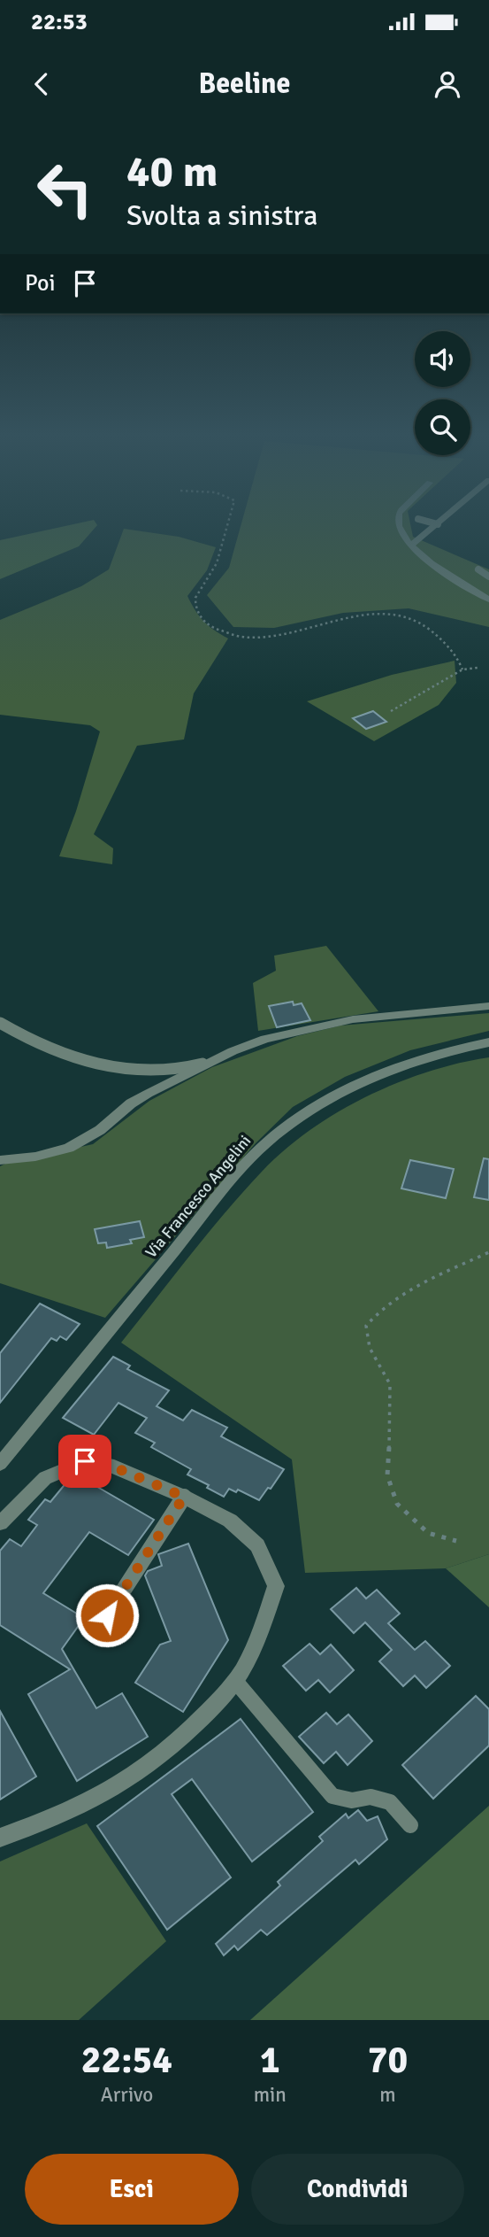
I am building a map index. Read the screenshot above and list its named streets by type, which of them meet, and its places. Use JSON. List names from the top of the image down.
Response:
{
  "streets": {
    "street": ["Via Francesco Angelini"]
  },
  "page": {
    "status": "22:53",
    "header": "Beeline",
    "turn": ["40 m", "Svolta a sinistra"],
    "then": "Poi",
    "eta": [
      "22:54",
      "Arrivo",
      "1",
      "min",
      "70",
      "m"
    ],
    "buttons": ["Esci", "Condividi"]
  }
}
